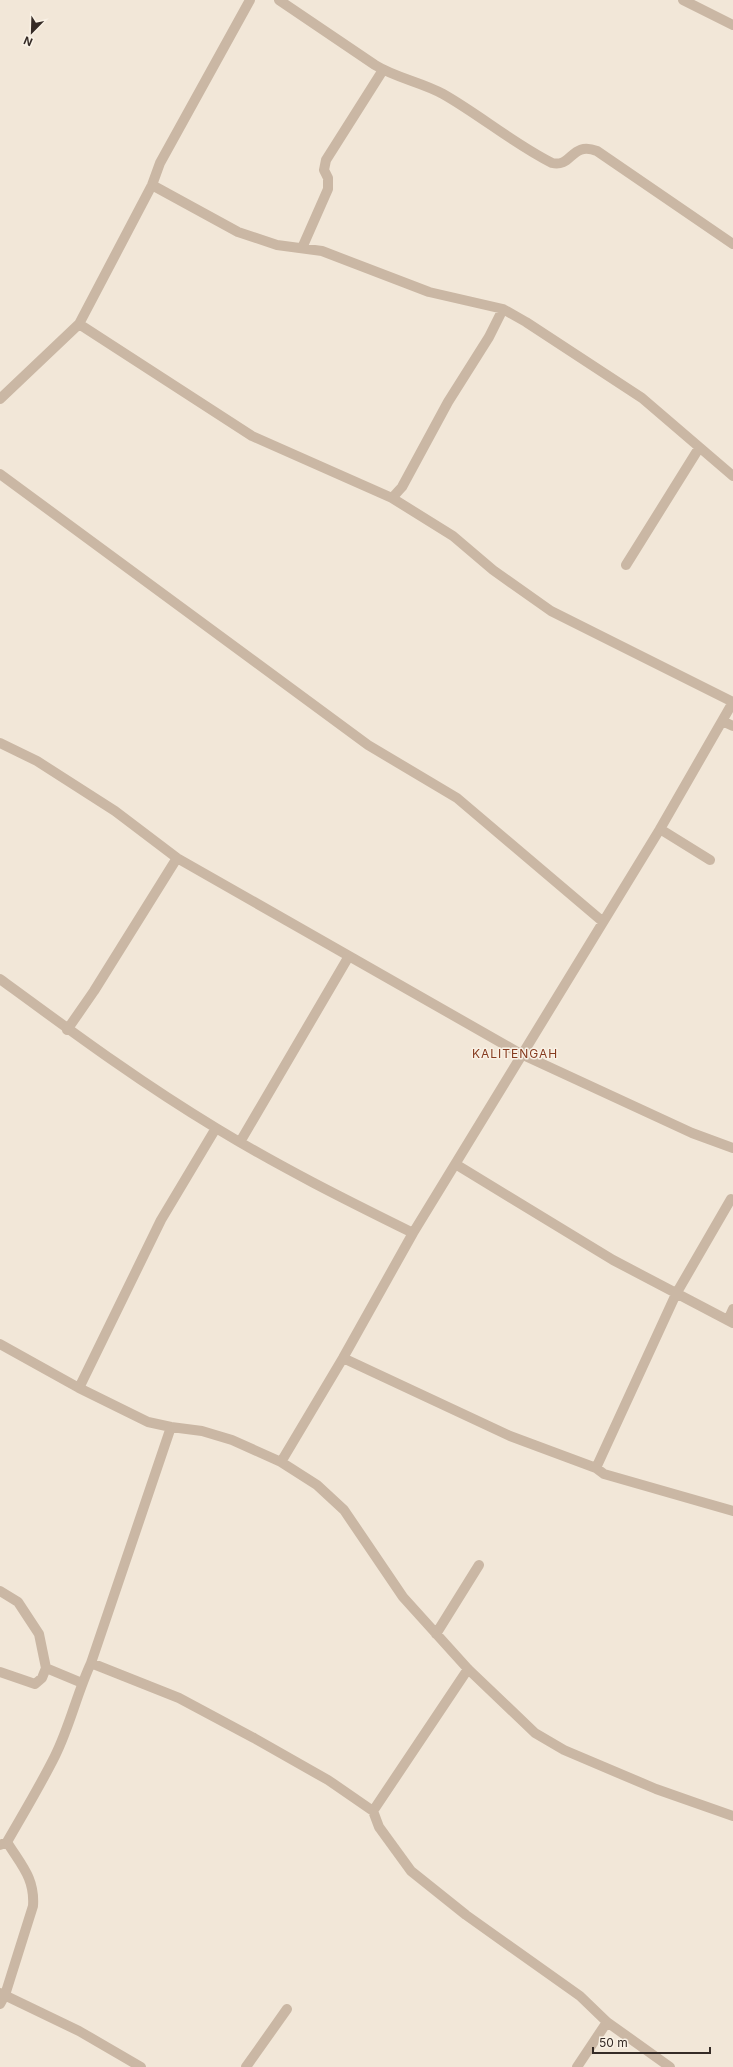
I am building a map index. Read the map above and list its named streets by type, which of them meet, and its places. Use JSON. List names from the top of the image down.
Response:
{
  "districts": ["KALITENGAH"],
  "scale_bar": "50 m",
  "north": "bottom left"
}
